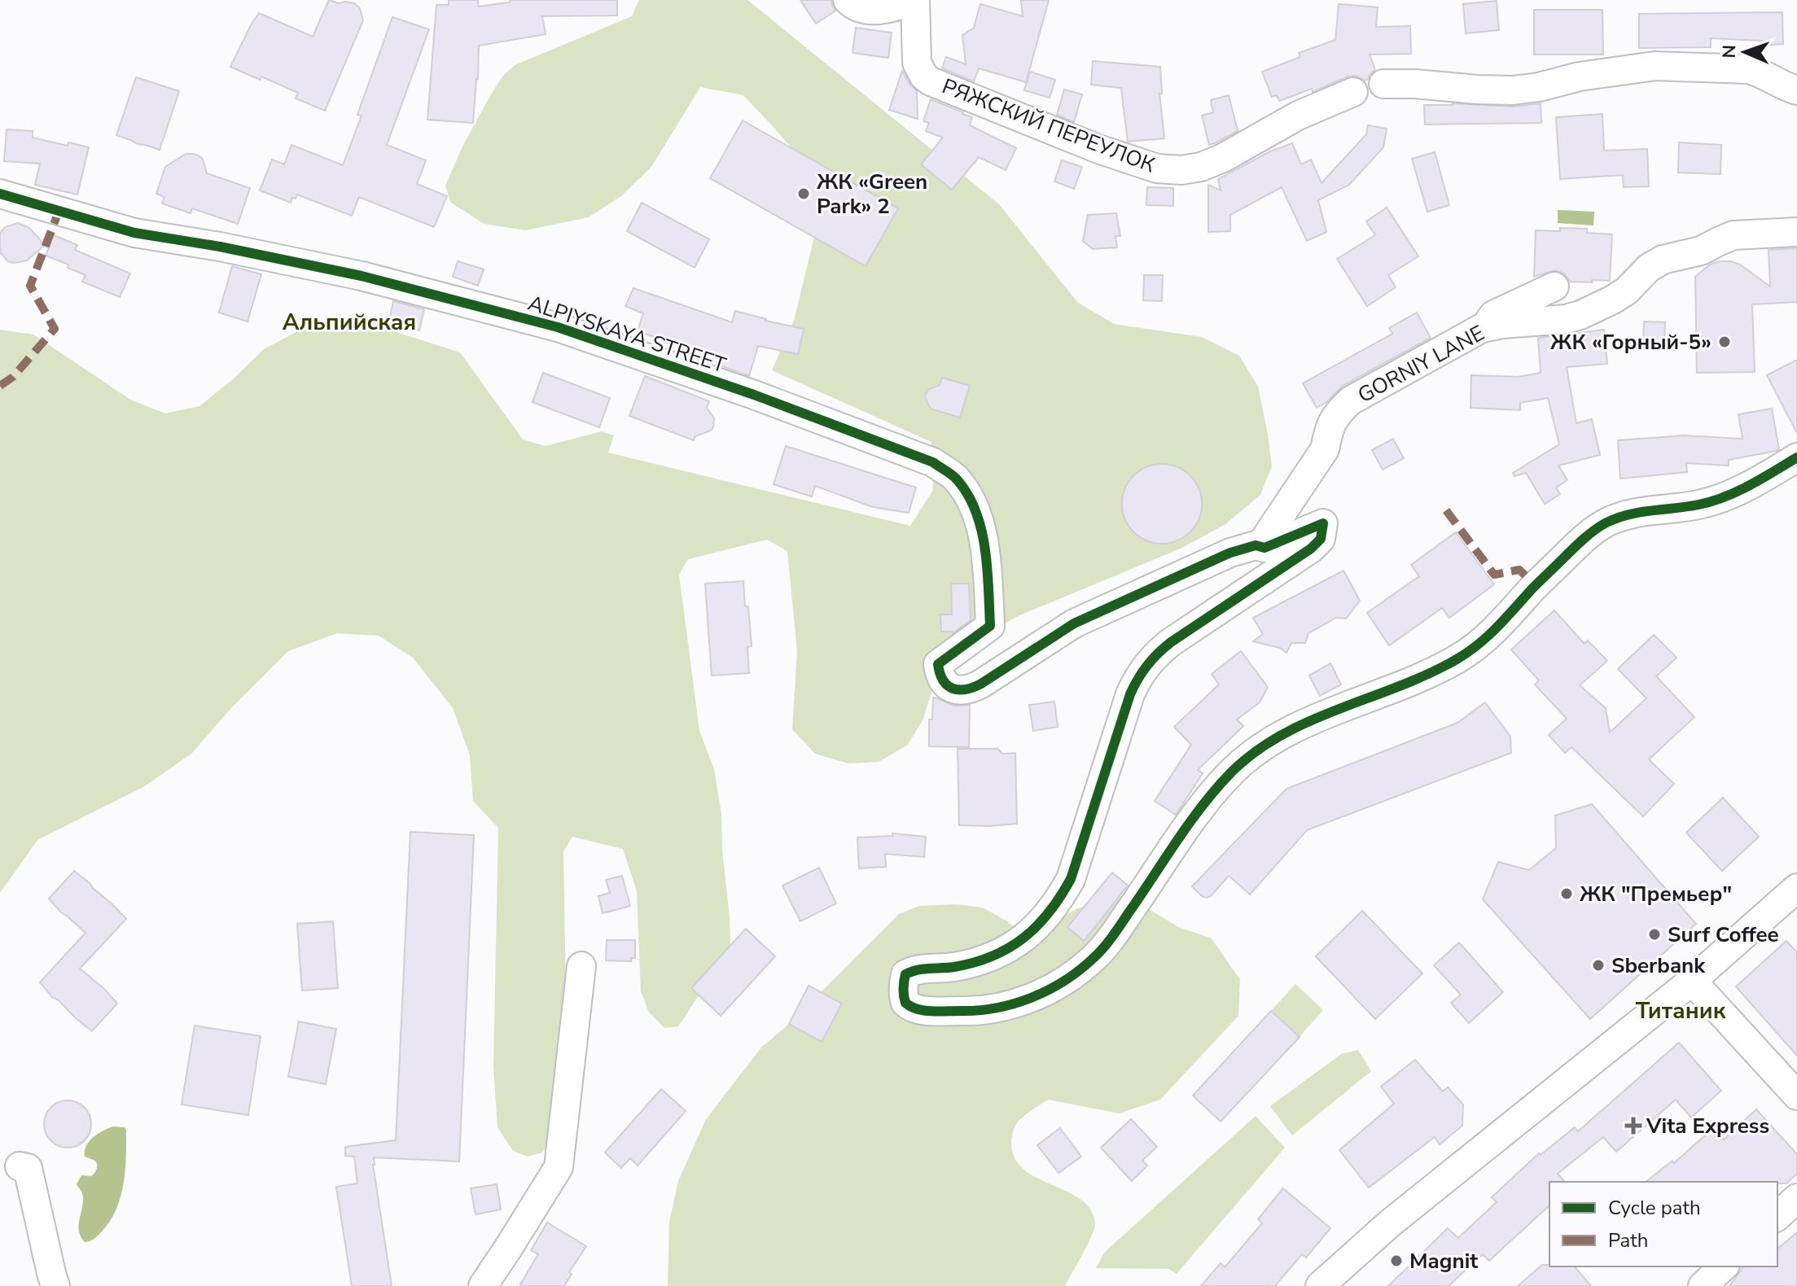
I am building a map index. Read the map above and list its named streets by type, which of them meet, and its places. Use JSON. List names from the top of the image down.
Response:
{
  "streets": {
    "street": ["РЯЖСКИЙ ПЕРЕУЛОК", "ALPIYSKAYA STREET", "GORNIY LANE"]
  },
  "crossings": [
    ["ALPIYSKAYA STREET", "GORNIY LANE"]
  ],
  "districts": ["Альпийская", "Титаник"],
  "places": {
    "other": [
      "ЖК «Green Park» 2",
      "ЖК «Горный-5»",
      "ЖК \"Премьер\"",
      "Surf Coffee",
      "Sberbank",
      "Magnit"
    ],
    "health": ["Vita Express"]
  },
  "legend": ["Cycle path", "Path"],
  "north": "left"
}
